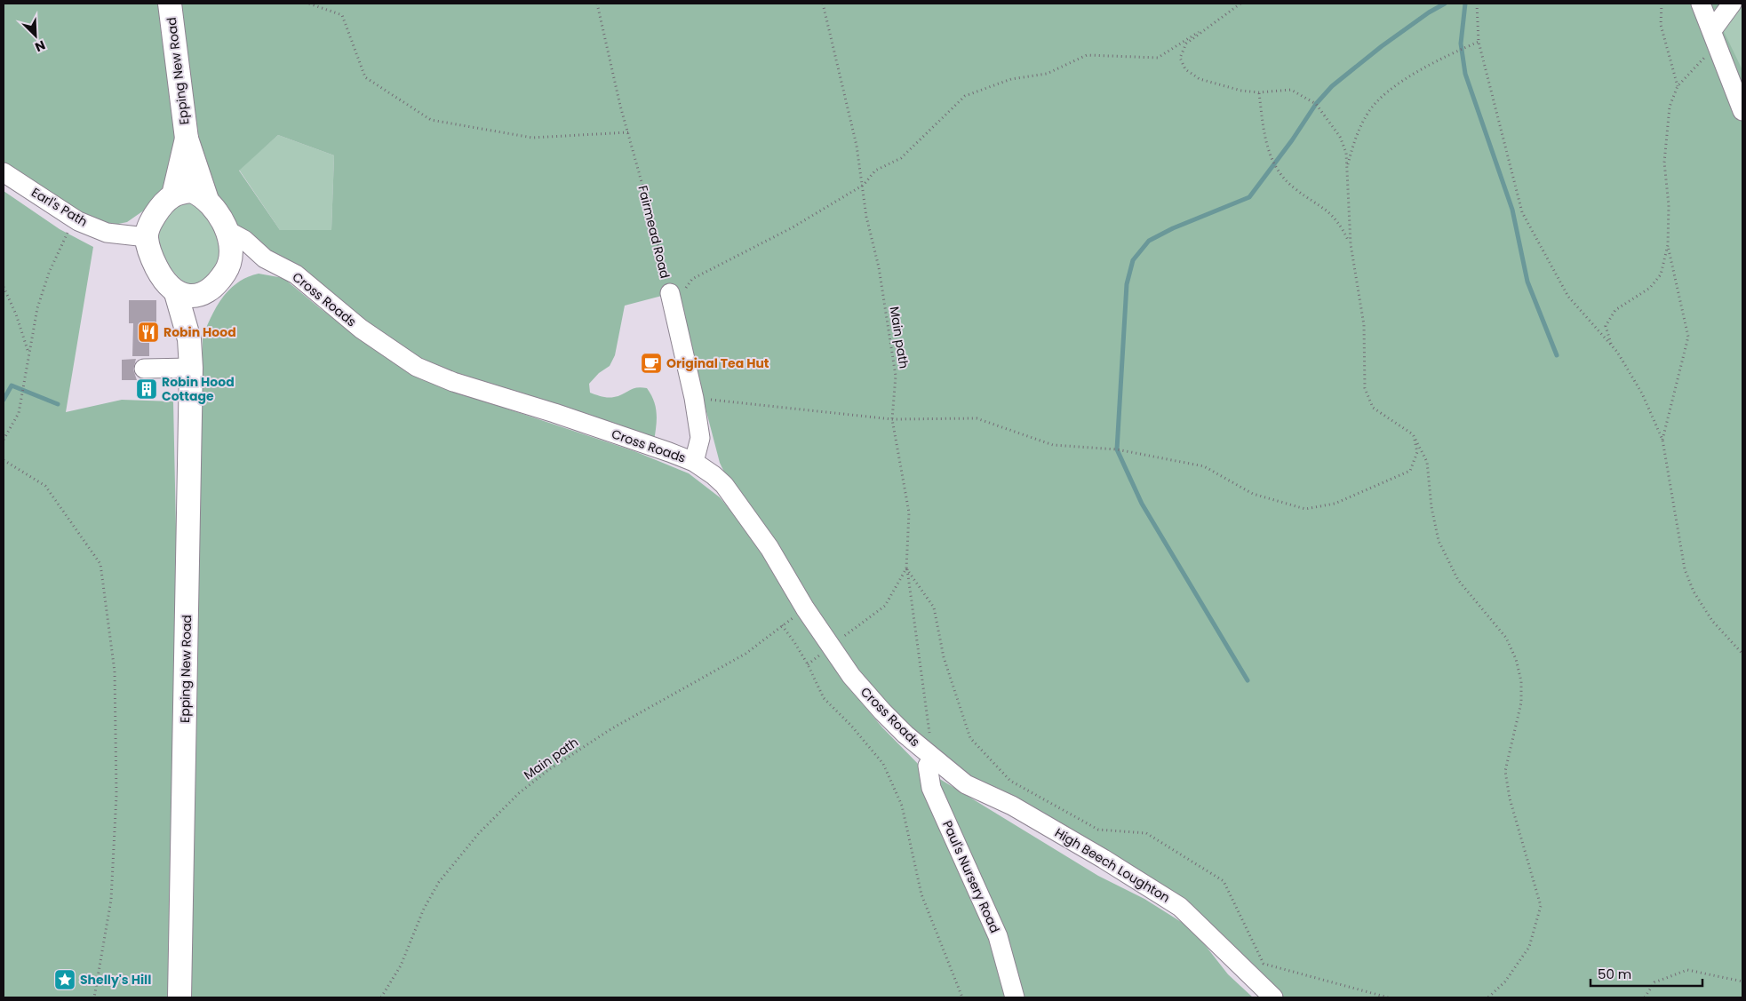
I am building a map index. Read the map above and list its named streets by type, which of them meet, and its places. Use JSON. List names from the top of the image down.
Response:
{
  "streets": {
    "main road": ["Epping New Road"],
    "street": [
      "Earl's Path",
      "Cross Roads",
      "High Beech Loughton",
      "Paul's Nursery Road"
    ],
    "path": ["Fairmead Road", "Main path"]
  },
  "crossings": [
    ["Epping New Road", "Earl's Path"],
    ["Epping New Road", "Cross Roads"],
    ["Earl's Path", "Cross Roads"],
    ["Cross Roads", "Main path"],
    ["Cross Roads", "High Beech Loughton"],
    ["Cross Roads", "Paul's Nursery Road"],
    ["High Beech Loughton", "Paul's Nursery Road"]
  ],
  "places": {
    "restaurant": ["Robin Hood"],
    "cafe": ["Original Tea Hut"],
    "building": ["Robin Hood Cottage"],
    "place": ["Shelly's Hill"]
  },
  "scale_bar": "50 m",
  "north": "bottom right"
}
